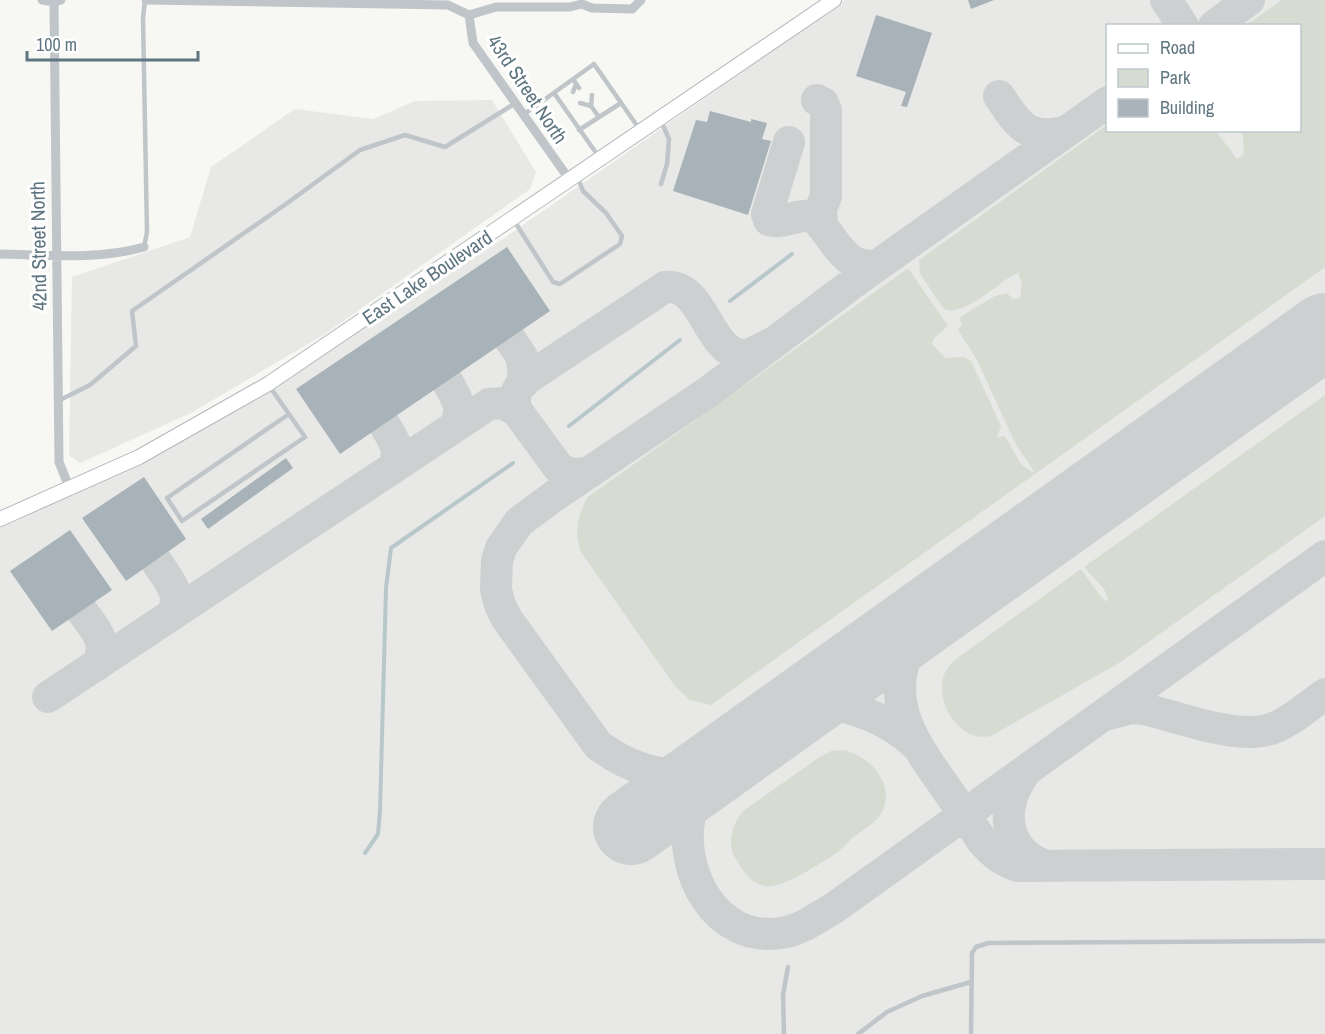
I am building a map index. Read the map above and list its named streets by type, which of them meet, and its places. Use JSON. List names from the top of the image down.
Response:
{
  "streets": {
    "street": ["43rd Street North", "42nd Street North", "East Lake Boulevard"]
  },
  "crossings": [
    ["43rd Street North", "East Lake Boulevard"],
    ["42nd Street North", "East Lake Boulevard"]
  ],
  "legend": ["Road", "Park", "Building"],
  "scale_bar": "100 m"
}
